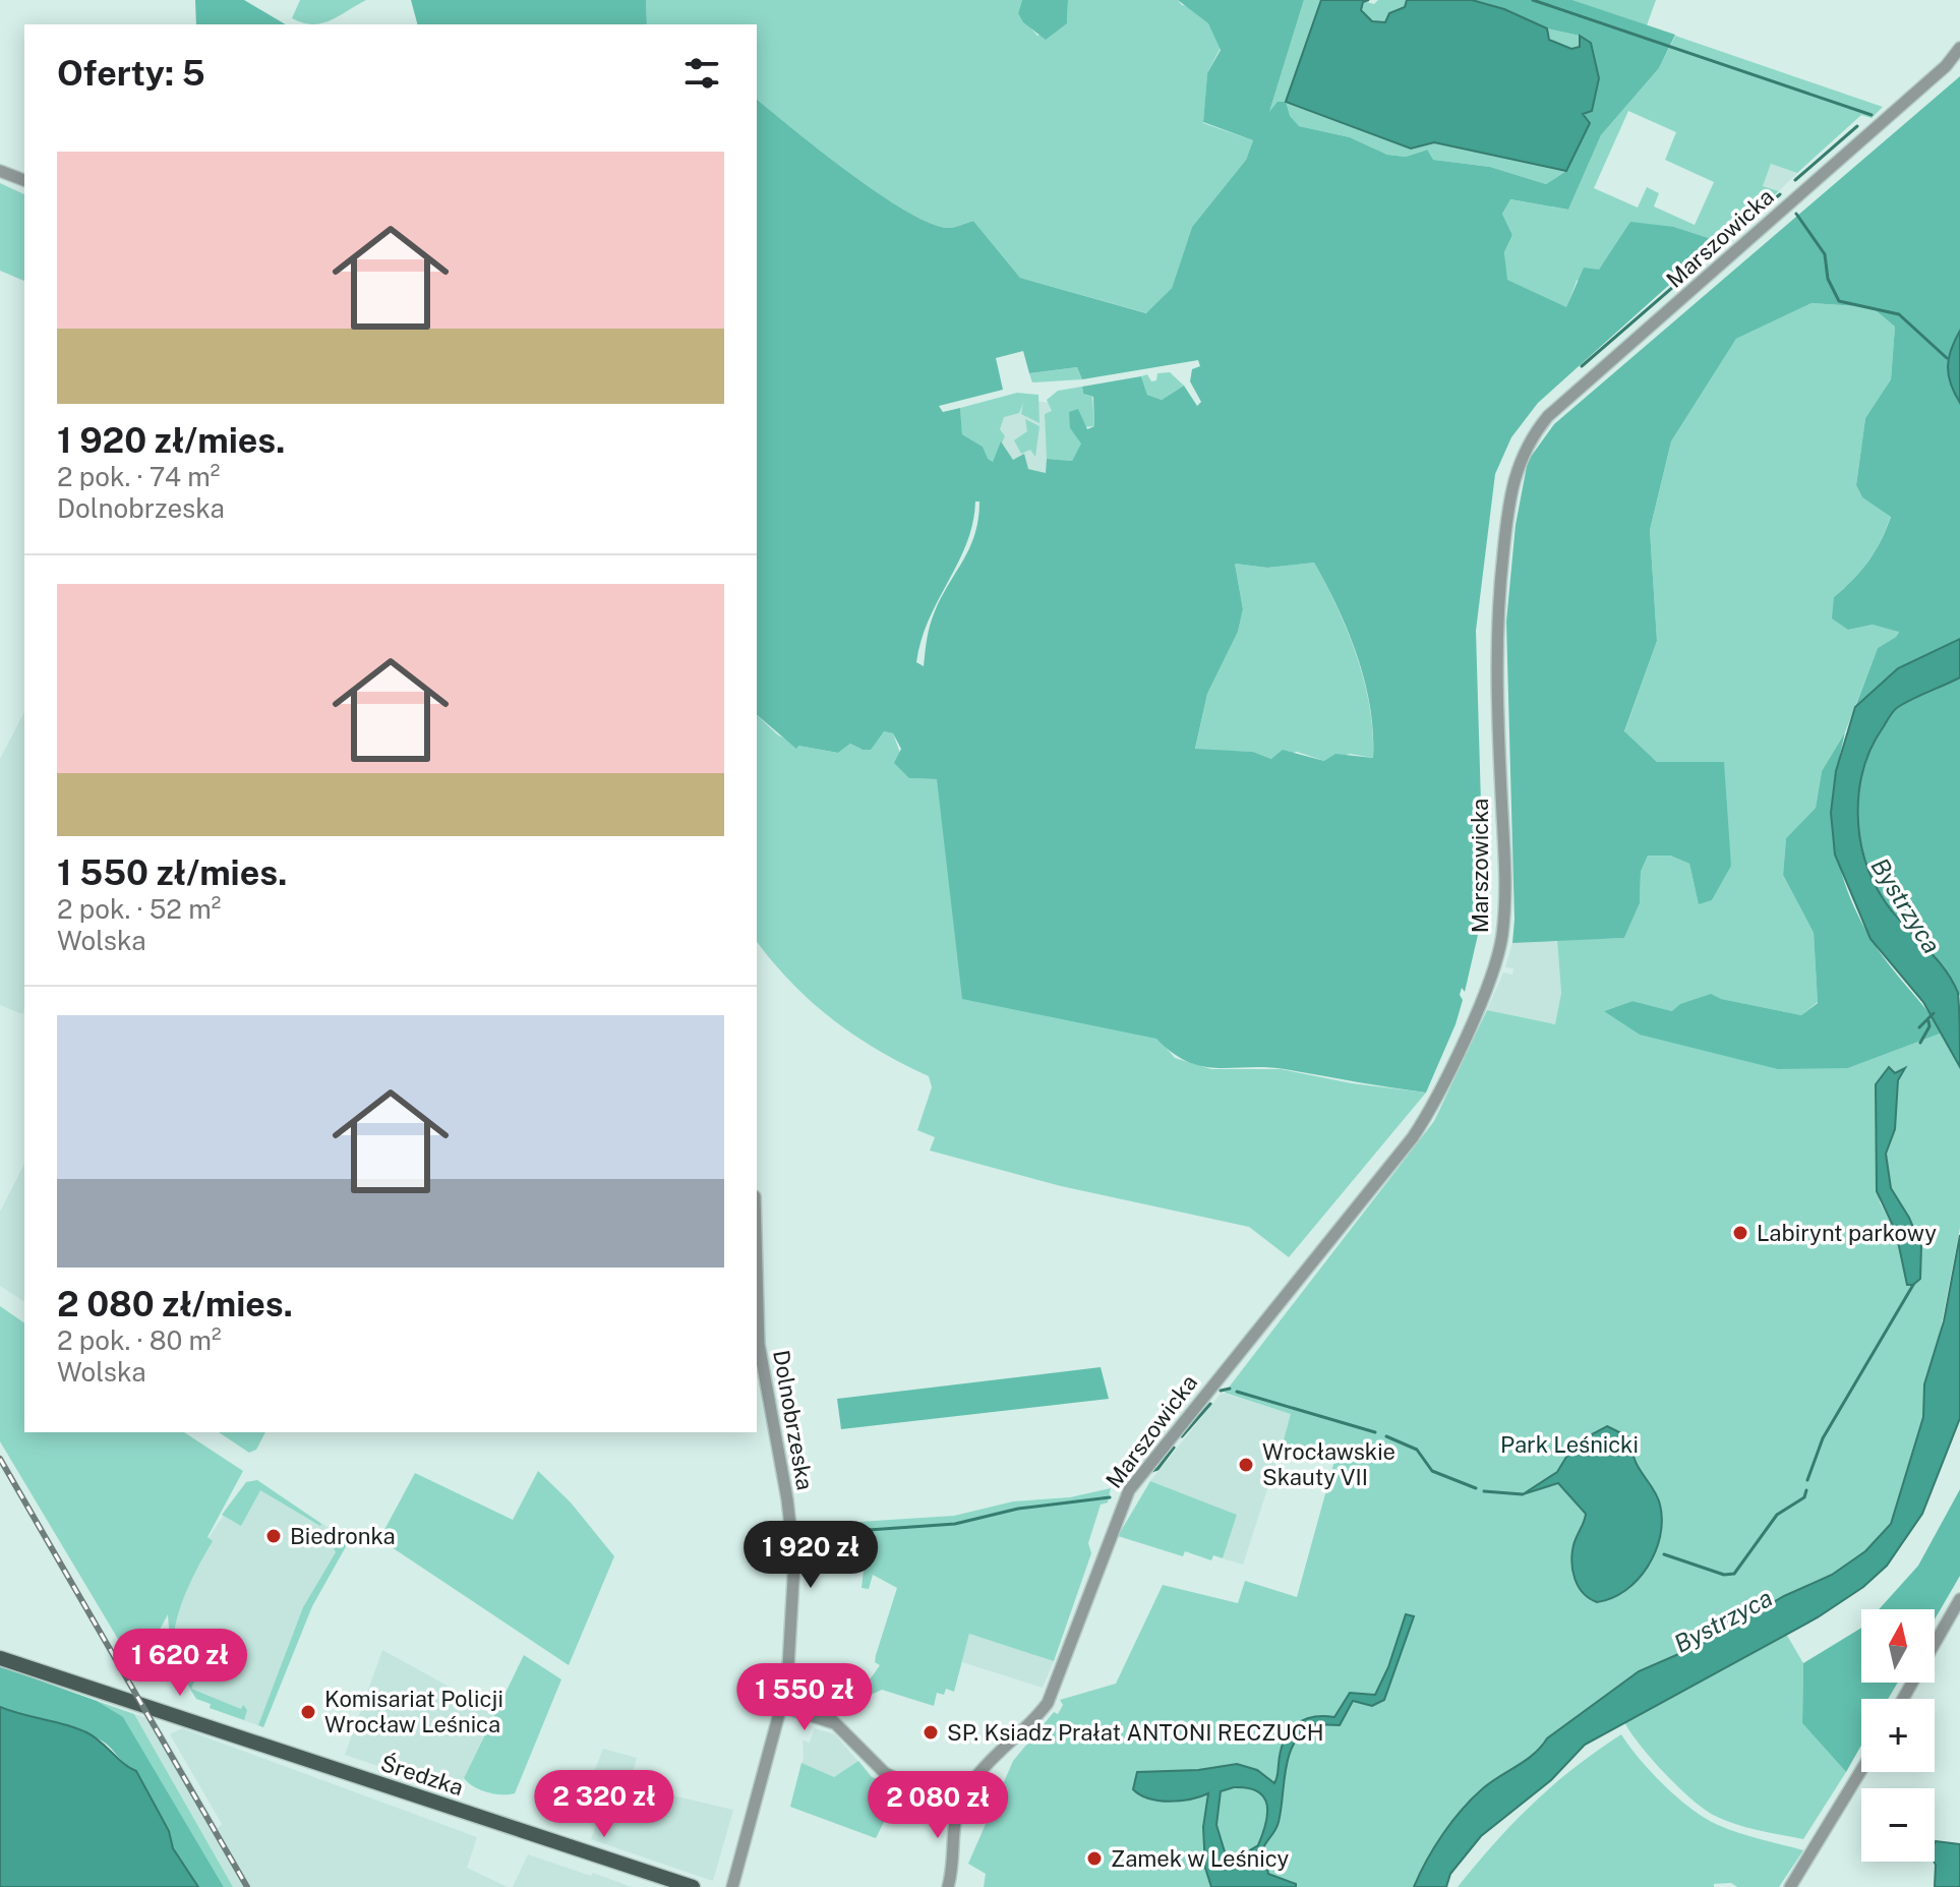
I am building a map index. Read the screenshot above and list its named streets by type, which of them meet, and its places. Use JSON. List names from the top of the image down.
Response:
{
  "streets": {
    "main road": ["Średzka"],
    "street": ["Marszowicka", "Dolnobrzeska"]
  },
  "water": ["Bystrzyca"],
  "parks": ["Park Leśnicki"],
  "places": [
    "Labirynt parkowy",
    "Wrocławskie Skauty VII",
    "Biedronka",
    "Komisariat Policji Wrocław Leśnica",
    "SP. Ksiadz Prałat ANTONI RECZUCH",
    "Zamek w Leśnicy"
  ],
  "north": "top",
  "page": {
    "heading": "Oferty: 5",
    "list": [
      {
        "name": "1 920 zł/mies.",
        "note": "2 pok. · 74 m² · Dolnobrzeska"
      },
      {
        "name": "1 550 zł/mies.",
        "note": "2 pok. · 52 m² · Wolska"
      },
      {
        "name": "2 080 zł/mies.",
        "note": "2 pok. · 80 m² · Wolska"
      }
    ],
    "price": [
      "1 920 zł",
      "1 620 zł",
      "1 550 zł",
      "2 320 zł",
      "2 080 zł"
    ],
    "map_buttons": ["+", "−"]
  }
}
